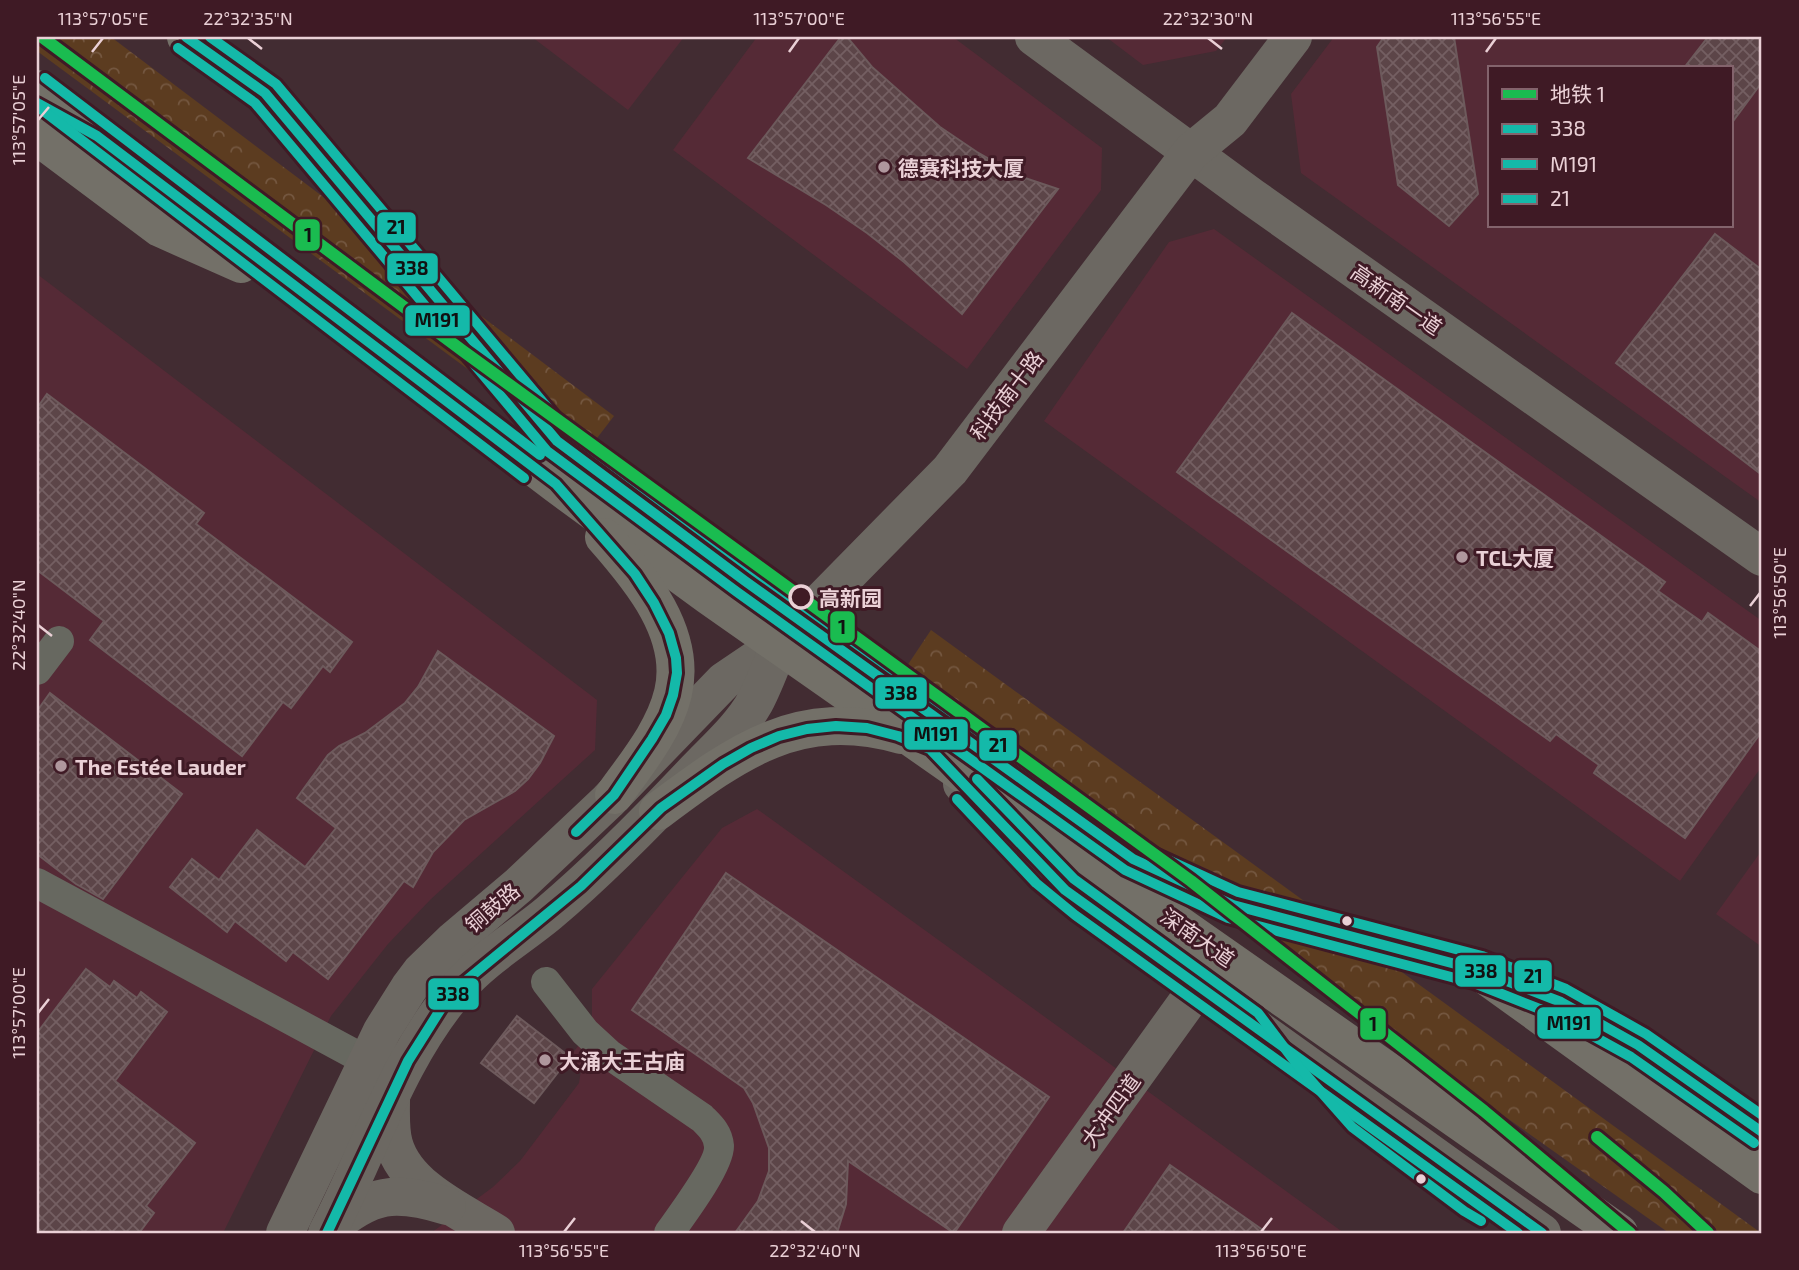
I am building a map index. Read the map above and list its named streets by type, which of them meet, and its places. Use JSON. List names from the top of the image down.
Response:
{
  "streets": {
    "main road": [
      "高新南一道",
      "科技南十路",
      "铜鼓路",
      "深南大道",
      "大冲四道"
    ]
  },
  "crossings": [
    ["高新南一道", "科技南十路"],
    ["科技南十路", "铜鼓路"],
    ["科技南十路", "深南大道"],
    ["铜鼓路", "深南大道"]
  ],
  "places": [
    "德赛科技大厦",
    "TCL大厦",
    "高新园",
    "The Estée Lauder",
    "大涌大王古庙"
  ],
  "lines": [
    "metro line 1",
    "transit line 338",
    "transit line 21",
    "transit line M191"
  ],
  "legend": [
    "地铁 1",
    "338",
    "M191",
    "21"
  ],
  "coordinates": [
    "113°57'05\"E",
    "22°32'35\"N",
    "113°57'00\"E",
    "22°32'30\"N",
    "113°56'55\"E",
    "113°56'50\"E",
    "22°32'40\"N"
  ]
}
